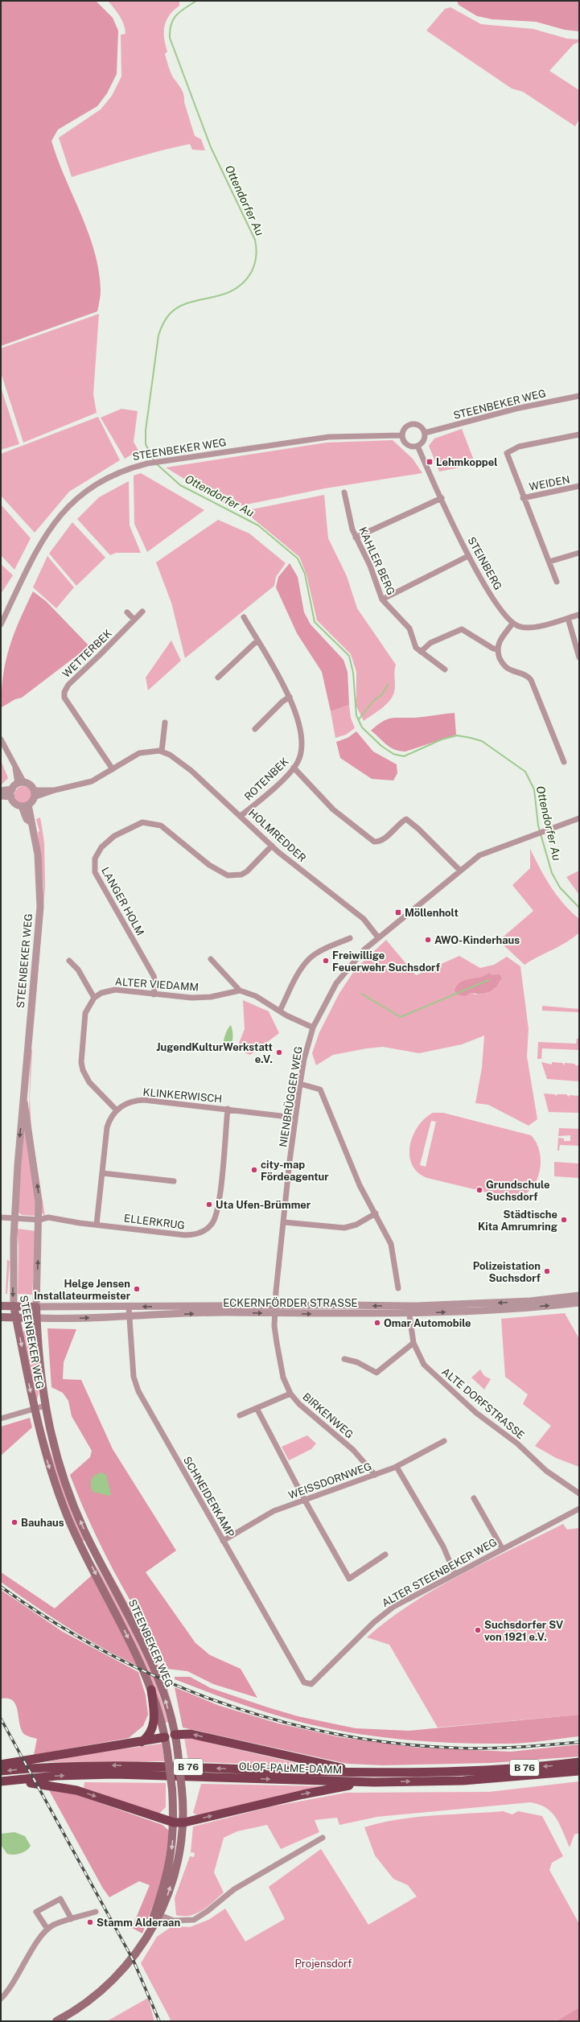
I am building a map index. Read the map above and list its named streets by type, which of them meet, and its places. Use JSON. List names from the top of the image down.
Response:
{
  "streets": {
    "highway": ["B 76", "OLOF-PALME-DAMM"],
    "main road": ["STEENBEKER WEG", "ECKERNFÖRDER STRASSE"],
    "street": [
      "WEIDEN",
      "KAHLER BERG",
      "STEINBERG",
      "WETTERBEK",
      "ROTENBEK",
      "HOLMREDDER",
      "LANGER HOLM",
      "ALTER VIEDAMM",
      "KLINKERWISCH",
      "NIENBRÜGGER WEG",
      "ELLERKRUG",
      "ALTE DORFSTRASSE",
      "BIRKENWEG",
      "WEISSDORNWEG",
      "SCHNEIDERKAMP",
      "ALTER STEENBEKER WEG"
    ]
  },
  "crossings": [
    ["STEENBEKER WEG", "STEINBERG"],
    ["STEENBEKER WEG", "HOLMREDDER"],
    ["STEENBEKER WEG", "ELLERKRUG"],
    ["STEENBEKER WEG", "ECKERNFÖRDER STRASSE"],
    ["WETTERBEK", "HOLMREDDER"],
    ["ROTENBEK", "HOLMREDDER"],
    ["HOLMREDDER", "LANGER HOLM"],
    ["HOLMREDDER", "NIENBRÜGGER WEG"],
    ["LANGER HOLM", "ALTER VIEDAMM"],
    ["KLINKERWISCH", "NIENBRÜGGER WEG"],
    ["KLINKERWISCH", "ELLERKRUG"],
    ["NIENBRÜGGER WEG", "ECKERNFÖRDER STRASSE"],
    ["NIENBRÜGGER WEG", "BIRKENWEG"],
    ["ECKERNFÖRDER STRASSE", "ALTE DORFSTRASSE"],
    ["ECKERNFÖRDER STRASSE", "BIRKENWEG"],
    ["ECKERNFÖRDER STRASSE", "SCHNEIDERKAMP"],
    ["BIRKENWEG", "WEISSDORNWEG"],
    ["WEISSDORNWEG", "SCHNEIDERKAMP"],
    ["SCHNEIDERKAMP", "ALTER STEENBEKER WEG"]
  ],
  "water": ["Ottendorfer Au"],
  "parks": ["Projensdorf"],
  "places": {
    "transit": ["Lehmkoppel", "Möllenholt"],
    "other": [
      "AWO-Kinderhaus",
      "Freiwillige Feuerwehr Suchsdorf",
      "JugendKulturWerkstatt e.V.",
      "city-map Fördeagentur",
      "Grundschule Suchsdorf",
      "Uta Ufen-Brümmer",
      "Städtische Kita Amrumring",
      "Polizeistation Suchsdorf",
      "Helge Jensen Installateurmeister",
      "Omar Automobile",
      "Bauhaus",
      "Suchsdorfer SV von 1921 e.V.",
      "Stamm Alderaan"
    ]
  }
}
